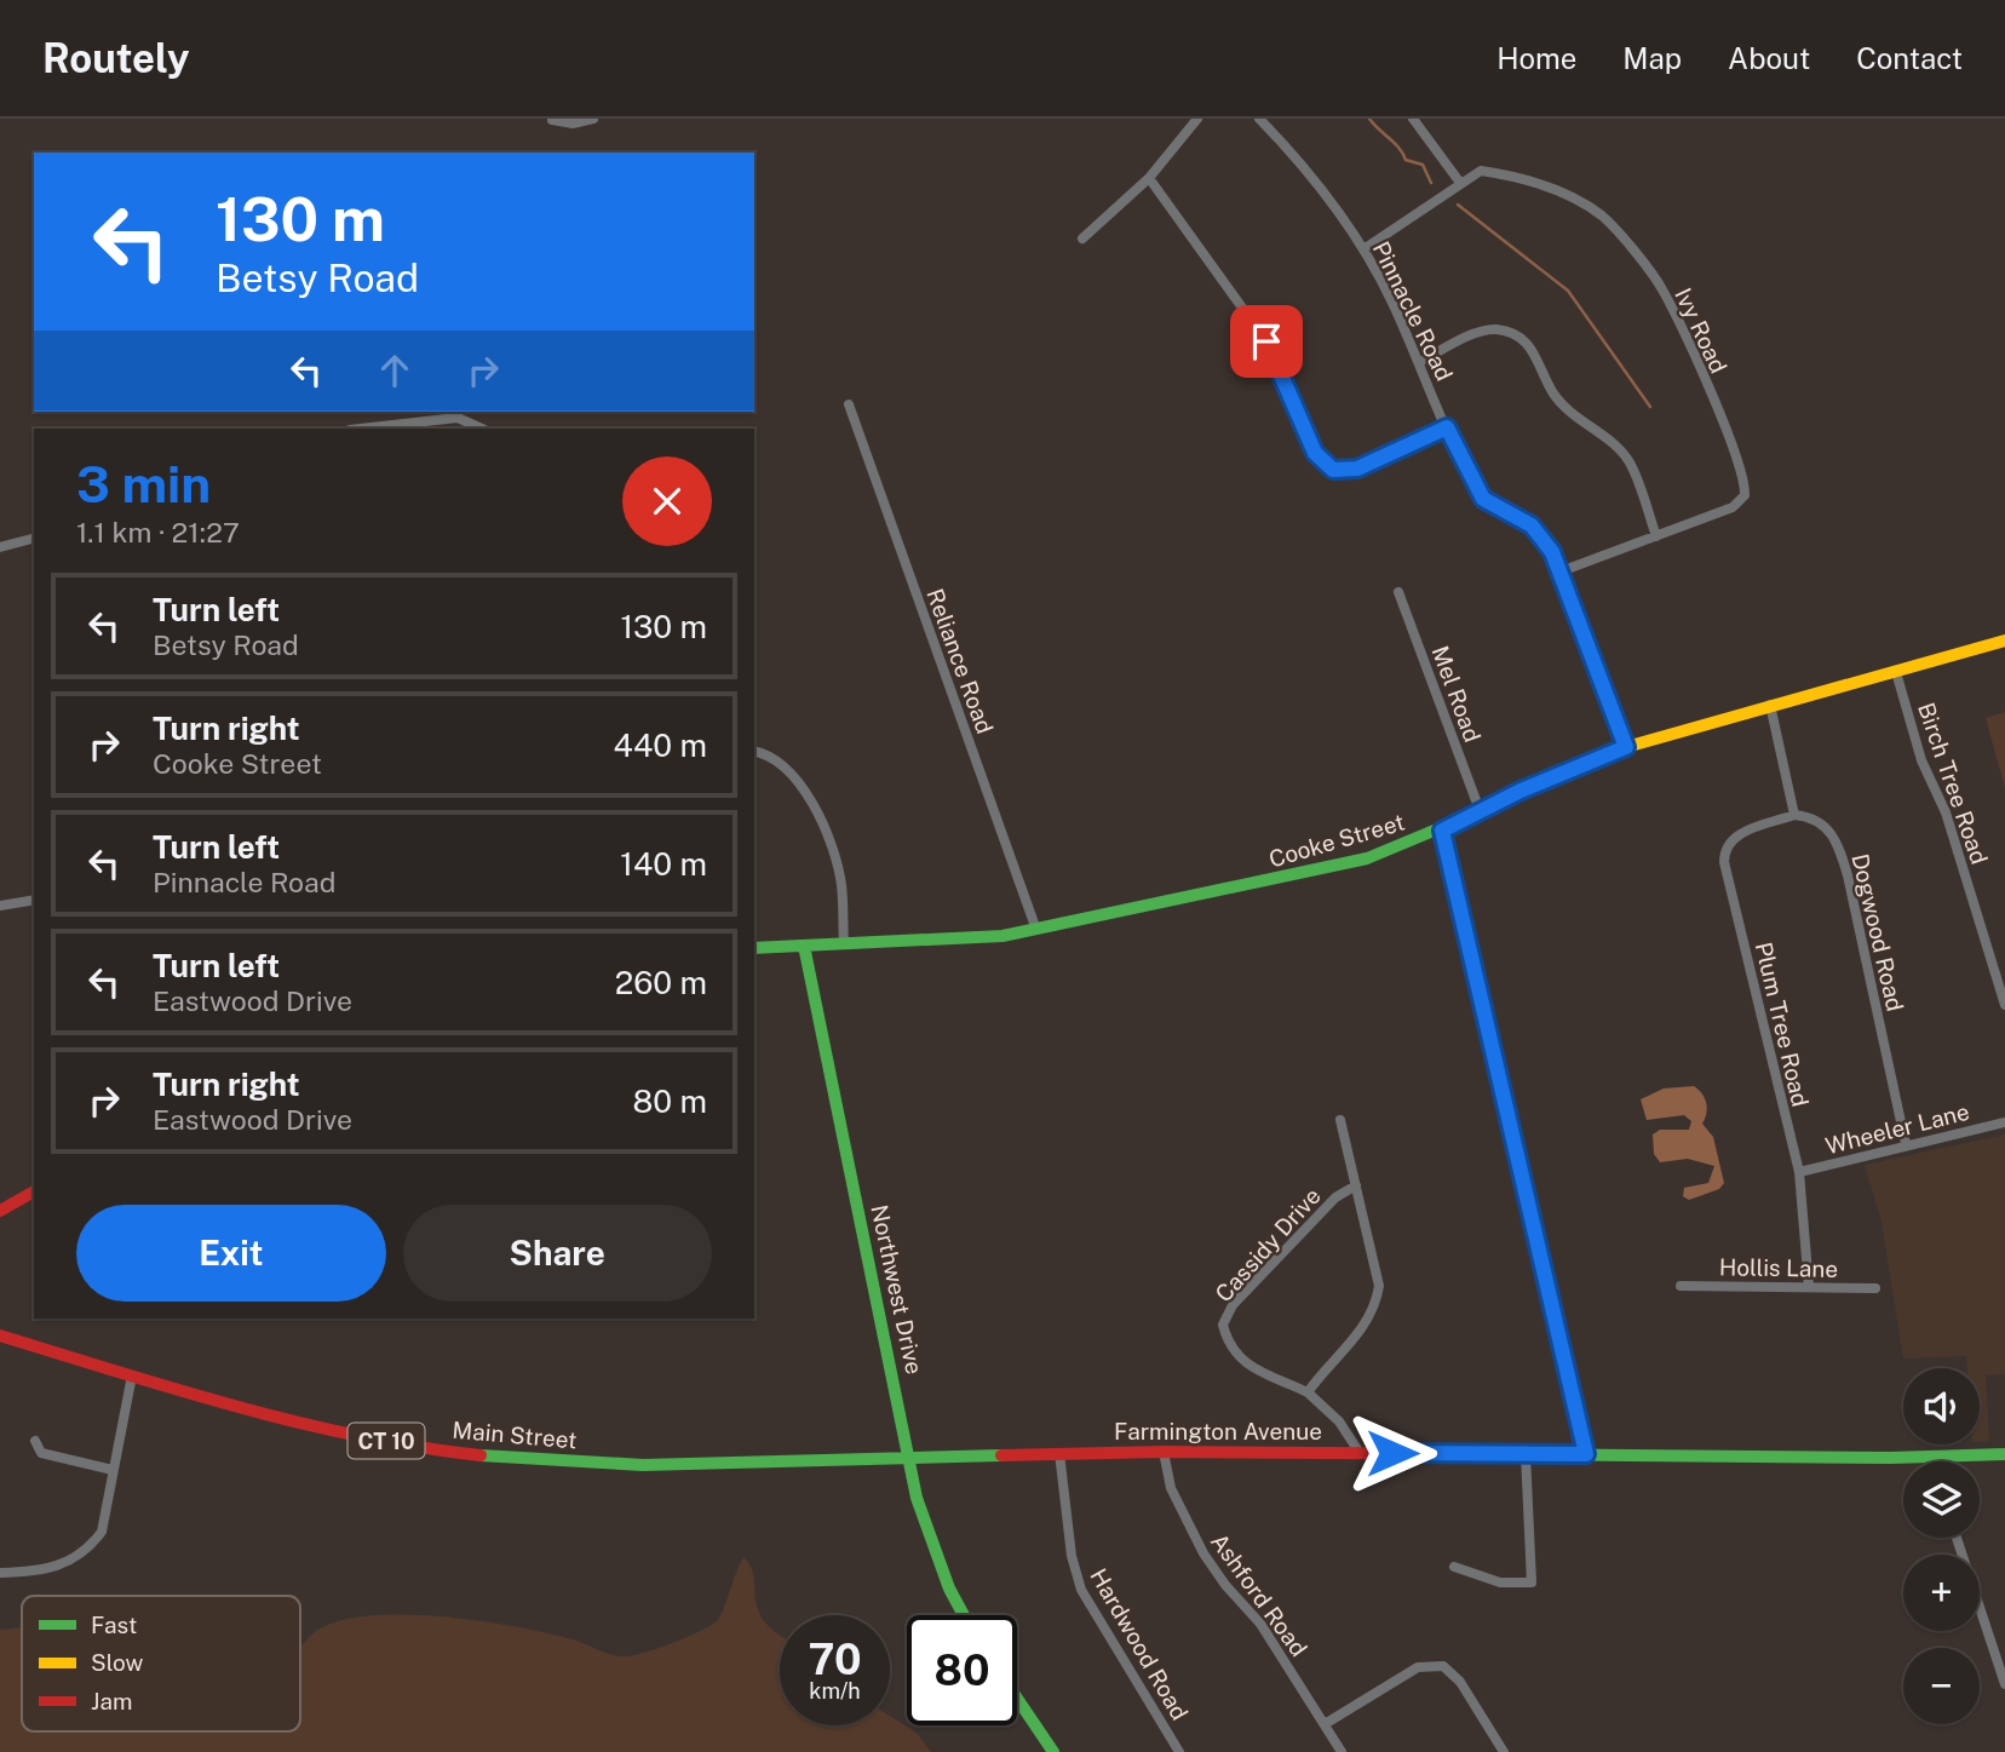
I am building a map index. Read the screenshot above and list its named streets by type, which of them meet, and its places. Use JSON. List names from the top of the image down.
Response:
{
  "streets": {
    "main road": [
      "Cooke Street",
      "Northwest Drive",
      "Farmington Avenue",
      "Main Street",
      "CT 10"
    ],
    "street": [
      "Pinnacle Road",
      "Ivy Road",
      "Reliance Road",
      "Mel Road",
      "Birch Tree Road",
      "Dogwood Road",
      "Plum Tree Road",
      "Wheeler Lane",
      "Cassidy Drive",
      "Hollis Lane",
      "Ashford Road",
      "Hardwood Road"
    ]
  },
  "crossings": [
    ["Pinnacle Road", "Ivy Road"],
    ["Pinnacle Road", "Cooke Street"],
    ["Reliance Road", "Cooke Street"],
    ["Mel Road", "Cooke Street"],
    ["Birch Tree Road", "Cooke Street"],
    ["Cooke Street", "Northwest Drive"],
    ["Dogwood Road", "Plum Tree Road"],
    ["Dogwood Road", "Wheeler Lane"],
    ["Plum Tree Road", "Wheeler Lane"],
    ["Plum Tree Road", "Hollis Lane"],
    ["Cassidy Drive", "Farmington Avenue"],
    ["Northwest Drive", "Farmington Avenue"],
    ["Farmington Avenue", "Main Street"],
    ["Farmington Avenue", "Ashford Road"],
    ["Farmington Avenue", "Hardwood Road"]
  ],
  "legend": ["Fast", "Slow", "Jam"],
  "page": {
    "header": "Routely",
    "nav": [
      "Home",
      "Map",
      "About",
      "Contact"
    ],
    "turn": ["130 m", "Betsy Road"],
    "heading": ["3 min", "1.1 km · 21:27"],
    "list": [
      {
        "name": "Turn left",
        "note": "Betsy Road",
        "value": "130 m"
      },
      {
        "name": "Turn right",
        "note": "Cooke Street",
        "value": "440 m"
      },
      {
        "name": "Turn left",
        "note": "Pinnacle Road",
        "value": "140 m"
      },
      {
        "name": "Turn left",
        "note": "Eastwood Drive",
        "value": "260 m"
      },
      {
        "name": "Turn right",
        "note": "Eastwood Drive",
        "value": "80 m"
      }
    ],
    "buttons": ["Exit", "Share"],
    "map_buttons": ["+", "−"],
    "speed": "70 km/h",
    "limit": "80"
  }
}
